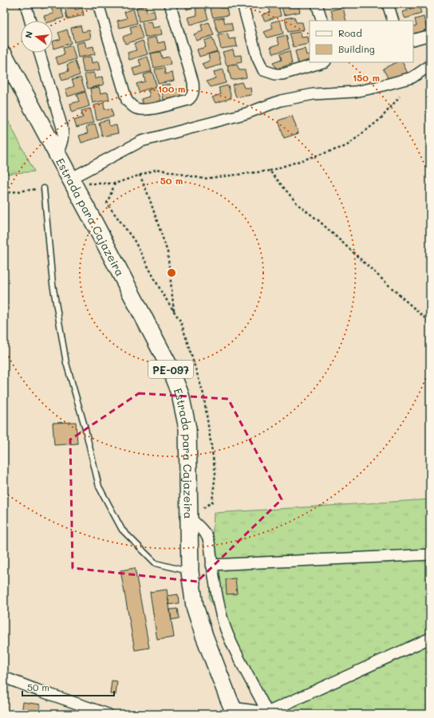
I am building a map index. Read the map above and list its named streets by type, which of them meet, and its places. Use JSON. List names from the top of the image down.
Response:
{
  "streets": {
    "main road": ["Estrada para Cajazeira", "PE-097"]
  },
  "legend": ["Road", "Building"],
  "scale_bar": "50 m",
  "north": "left",
  "rings": ["150 m", "100 m", "50 m"]
}
